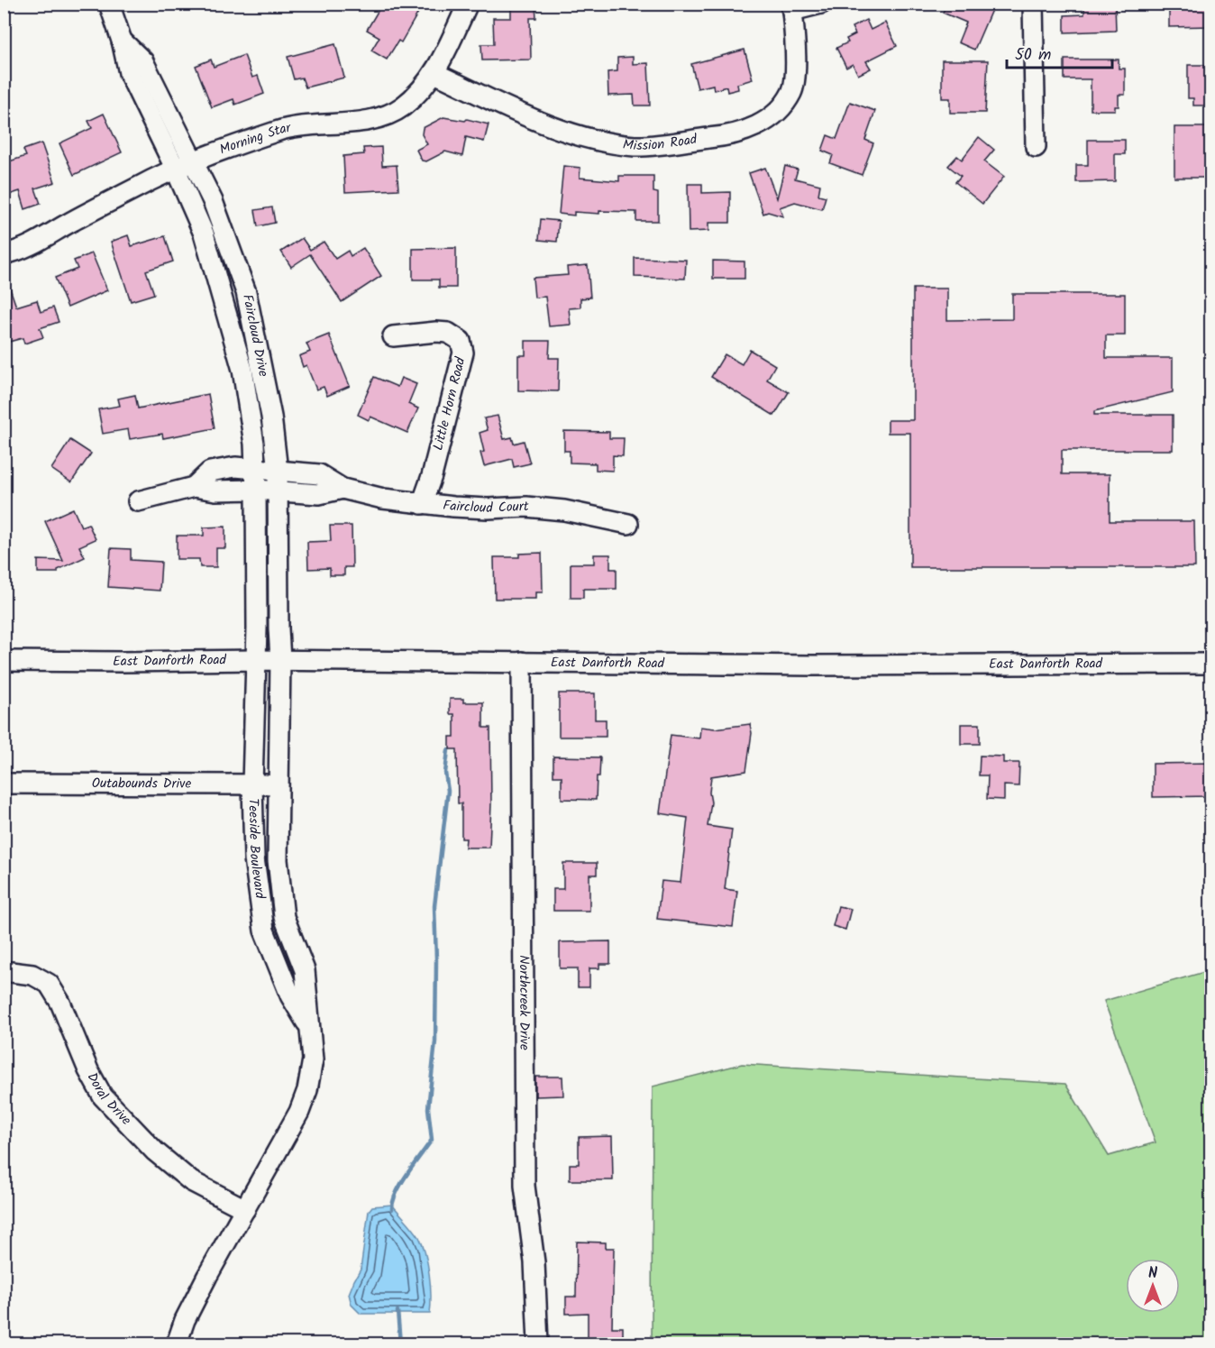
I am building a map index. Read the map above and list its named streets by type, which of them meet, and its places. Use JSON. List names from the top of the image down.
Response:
{
  "streets": {
    "street": [
      "Morning Star",
      "Mission Road",
      "Faircloud Drive",
      "Little Horn Road",
      "Faircloud Court",
      "East Danforth Road",
      "Outabounds Drive",
      "Teeside Boulevard",
      "Northcreek Drive",
      "Doral Drive"
    ]
  },
  "crossings": [
    ["Morning Star", "Mission Road"],
    ["Morning Star", "Faircloud Drive"],
    ["Faircloud Drive", "Faircloud Court"],
    ["Faircloud Drive", "East Danforth Road"],
    ["Faircloud Drive", "Teeside Boulevard"],
    ["Little Horn Road", "Faircloud Court"],
    ["East Danforth Road", "Teeside Boulevard"],
    ["East Danforth Road", "Northcreek Drive"],
    ["Outabounds Drive", "Teeside Boulevard"],
    ["Teeside Boulevard", "Doral Drive"]
  ],
  "scale_bar": "50 m",
  "north": "top"
}
